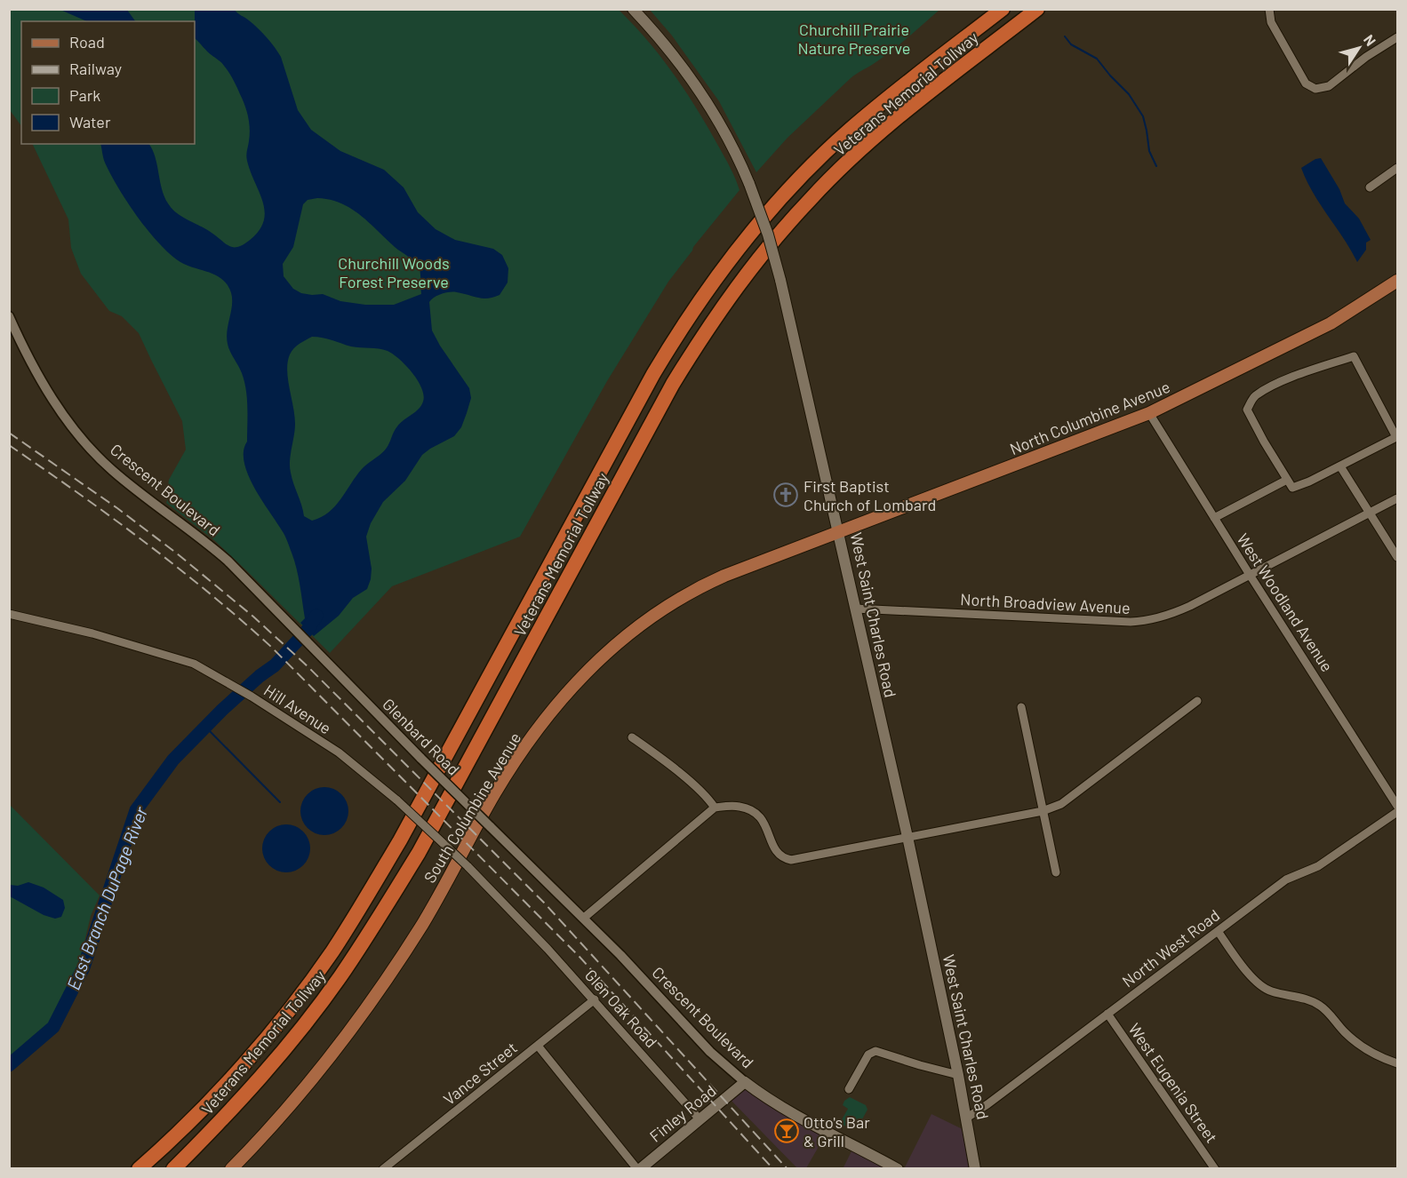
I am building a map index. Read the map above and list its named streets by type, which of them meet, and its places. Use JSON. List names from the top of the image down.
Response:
{
  "streets": {
    "highway": ["Veterans Memorial Tollway"],
    "main road": [
      "North Columbine Avenue",
      "Crescent Boulevard",
      "West Saint Charles Road",
      "South Columbine Avenue",
      "Finley Road"
    ],
    "street": [
      "West Woodland Avenue",
      "North Broadview Avenue",
      "Hill Avenue",
      "Glenbard Road",
      "North West Road",
      "Glen Oak Road",
      "Vance Street",
      "West Eugenia Street"
    ]
  },
  "crossings": [
    ["North Columbine Avenue", "West Woodland Avenue"],
    ["North Columbine Avenue", "West Saint Charles Road"],
    ["North Columbine Avenue", "South Columbine Avenue"],
    ["Crescent Boulevard", "Glenbard Road"],
    ["Crescent Boulevard", "Finley Road"],
    ["West Woodland Avenue", "North Broadview Avenue"],
    ["North Broadview Avenue", "West Saint Charles Road"],
    ["West Saint Charles Road", "South Columbine Avenue"],
    ["West Saint Charles Road", "North West Road"],
    ["Hill Avenue", "Glen Oak Road"],
    ["North West Road", "West Eugenia Street"],
    ["Glen Oak Road", "Vance Street"],
    ["Glen Oak Road", "Finley Road"]
  ],
  "water": ["East Branch DuPage River"],
  "parks": ["Churchill Prairie Nature Preserve", "Churchill Woods Forest Preserve"],
  "places": {
    "church": ["First Baptist Church of Lombard"],
    "bar": ["Otto's Bar & Grill"]
  },
  "legend": [
    "Road",
    "Railway",
    "Park",
    "Water"
  ],
  "north": "top right"
}
